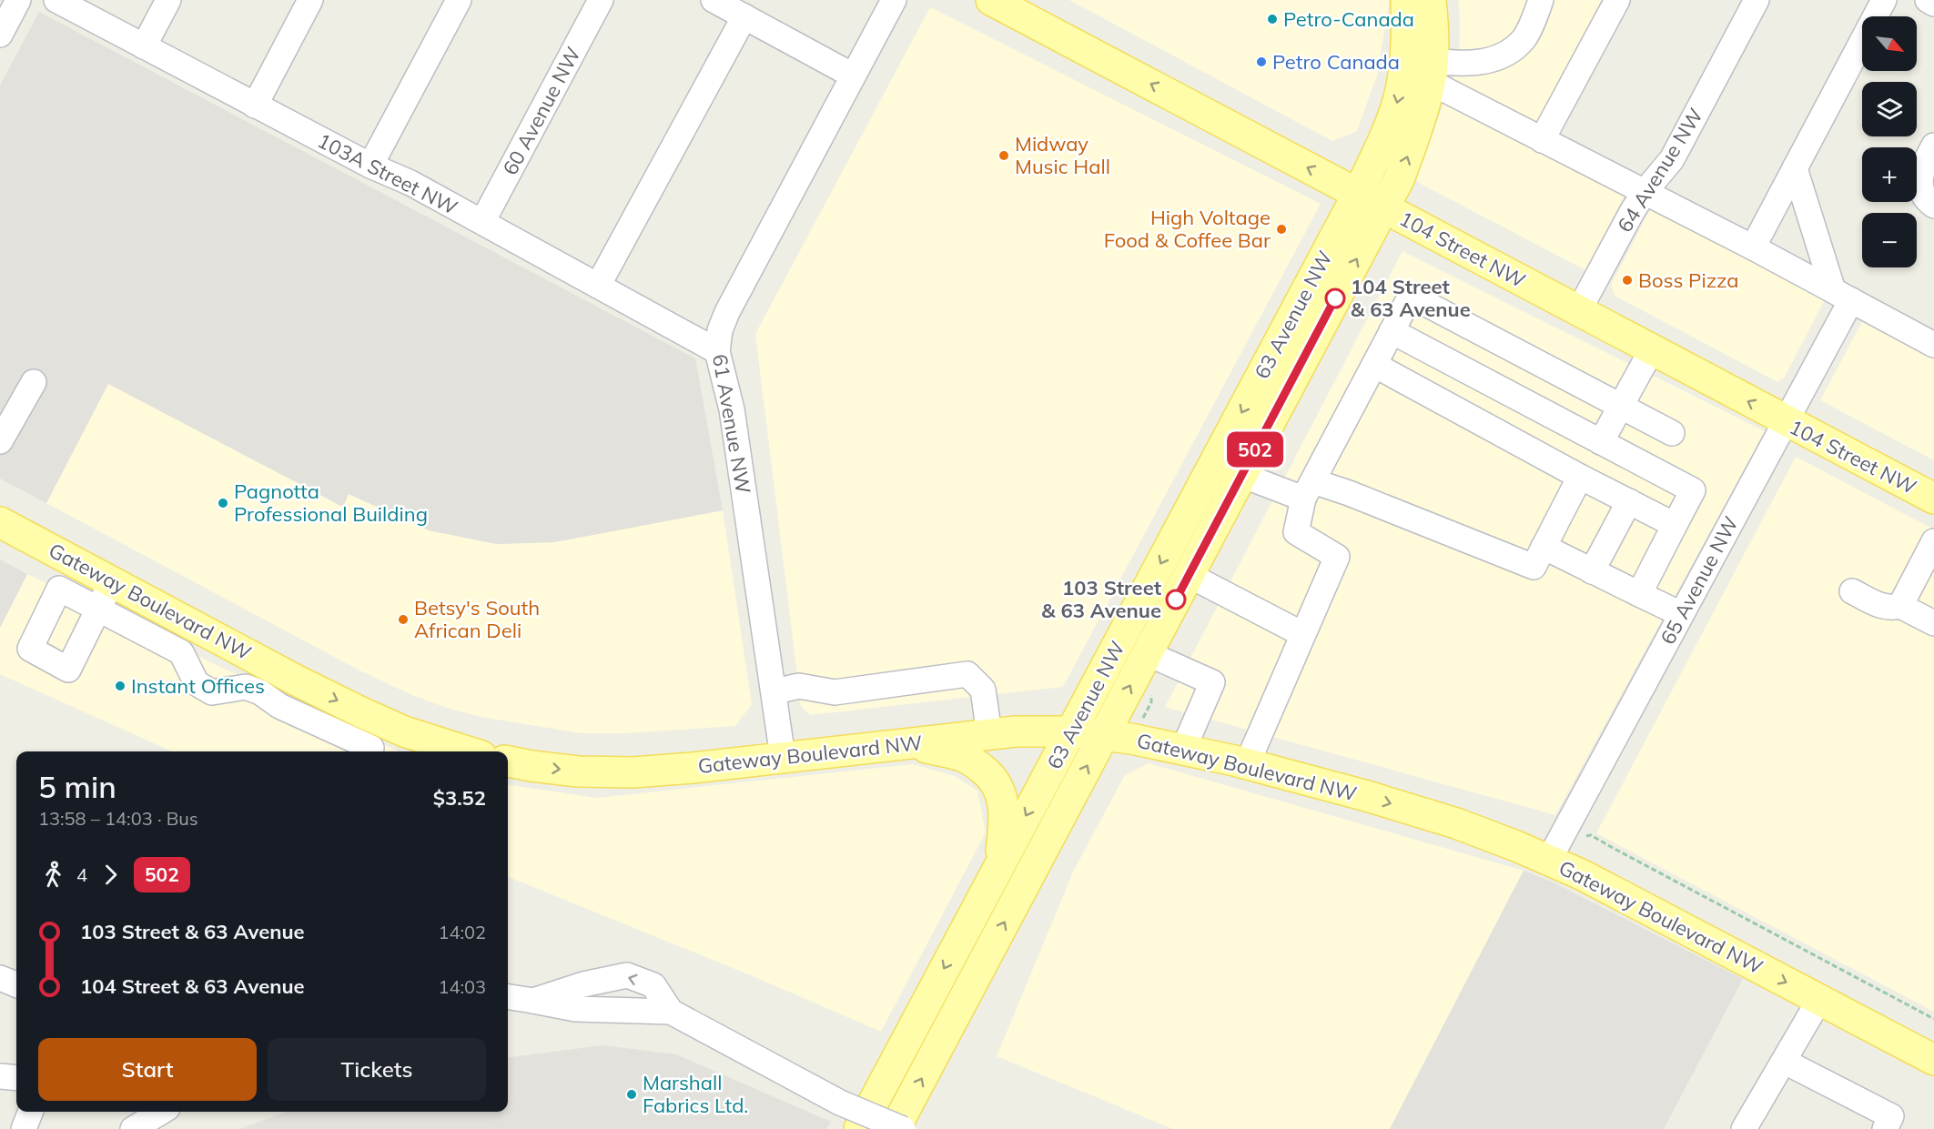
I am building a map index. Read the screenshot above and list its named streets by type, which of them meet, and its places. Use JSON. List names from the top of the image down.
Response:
{
  "streets": {
    "main road": ["104 Street NW", "63 Avenue NW", "Gateway Boulevard NW"],
    "street": [
      "60 Avenue NW",
      "64 Avenue NW",
      "103A Street NW",
      "61 Avenue NW",
      "65 Avenue NW"
    ]
  },
  "crossings": [
    ["60 Avenue NW", "103A Street NW"],
    ["64 Avenue NW", "104 Street NW"],
    ["103A Street NW", "61 Avenue NW"],
    ["104 Street NW", "63 Avenue NW"],
    ["104 Street NW", "65 Avenue NW"],
    ["63 Avenue NW", "Gateway Boulevard NW"],
    ["61 Avenue NW", "Gateway Boulevard NW"],
    ["65 Avenue NW", "Gateway Boulevard NW"]
  ],
  "one_way": ["104 Street NW", "Gateway Boulevard NW"],
  "places": [
    "Petro-Canada",
    "Petro Canada",
    "Midway Music Hall",
    "High Voltage Food & Coffee Bar",
    "Boss Pizza",
    "104 Street & 63 Avenue",
    "Pagnotta Professional Building",
    "103 Street & 63 Avenue",
    "Betsy's South African Deli",
    "Instant Offices",
    "Marshall Fabrics Ltd."
  ],
  "lines": ["bus line 502"],
  "north": "bottom right",
  "page": {
    "on_map": "502",
    "map_buttons": ["+", "−"],
    "heading": ["5 min", "13:58 – 14:03 · Bus", "$3.52"],
    "legs": ["4", "502"],
    "list": [
      {
        "name": "103 Street & 63 Avenue",
        "value": "14:02"
      },
      {
        "name": "104 Street & 63 Avenue",
        "value": "14:03"
      }
    ],
    "buttons": ["Start", "Tickets"]
  }
}
